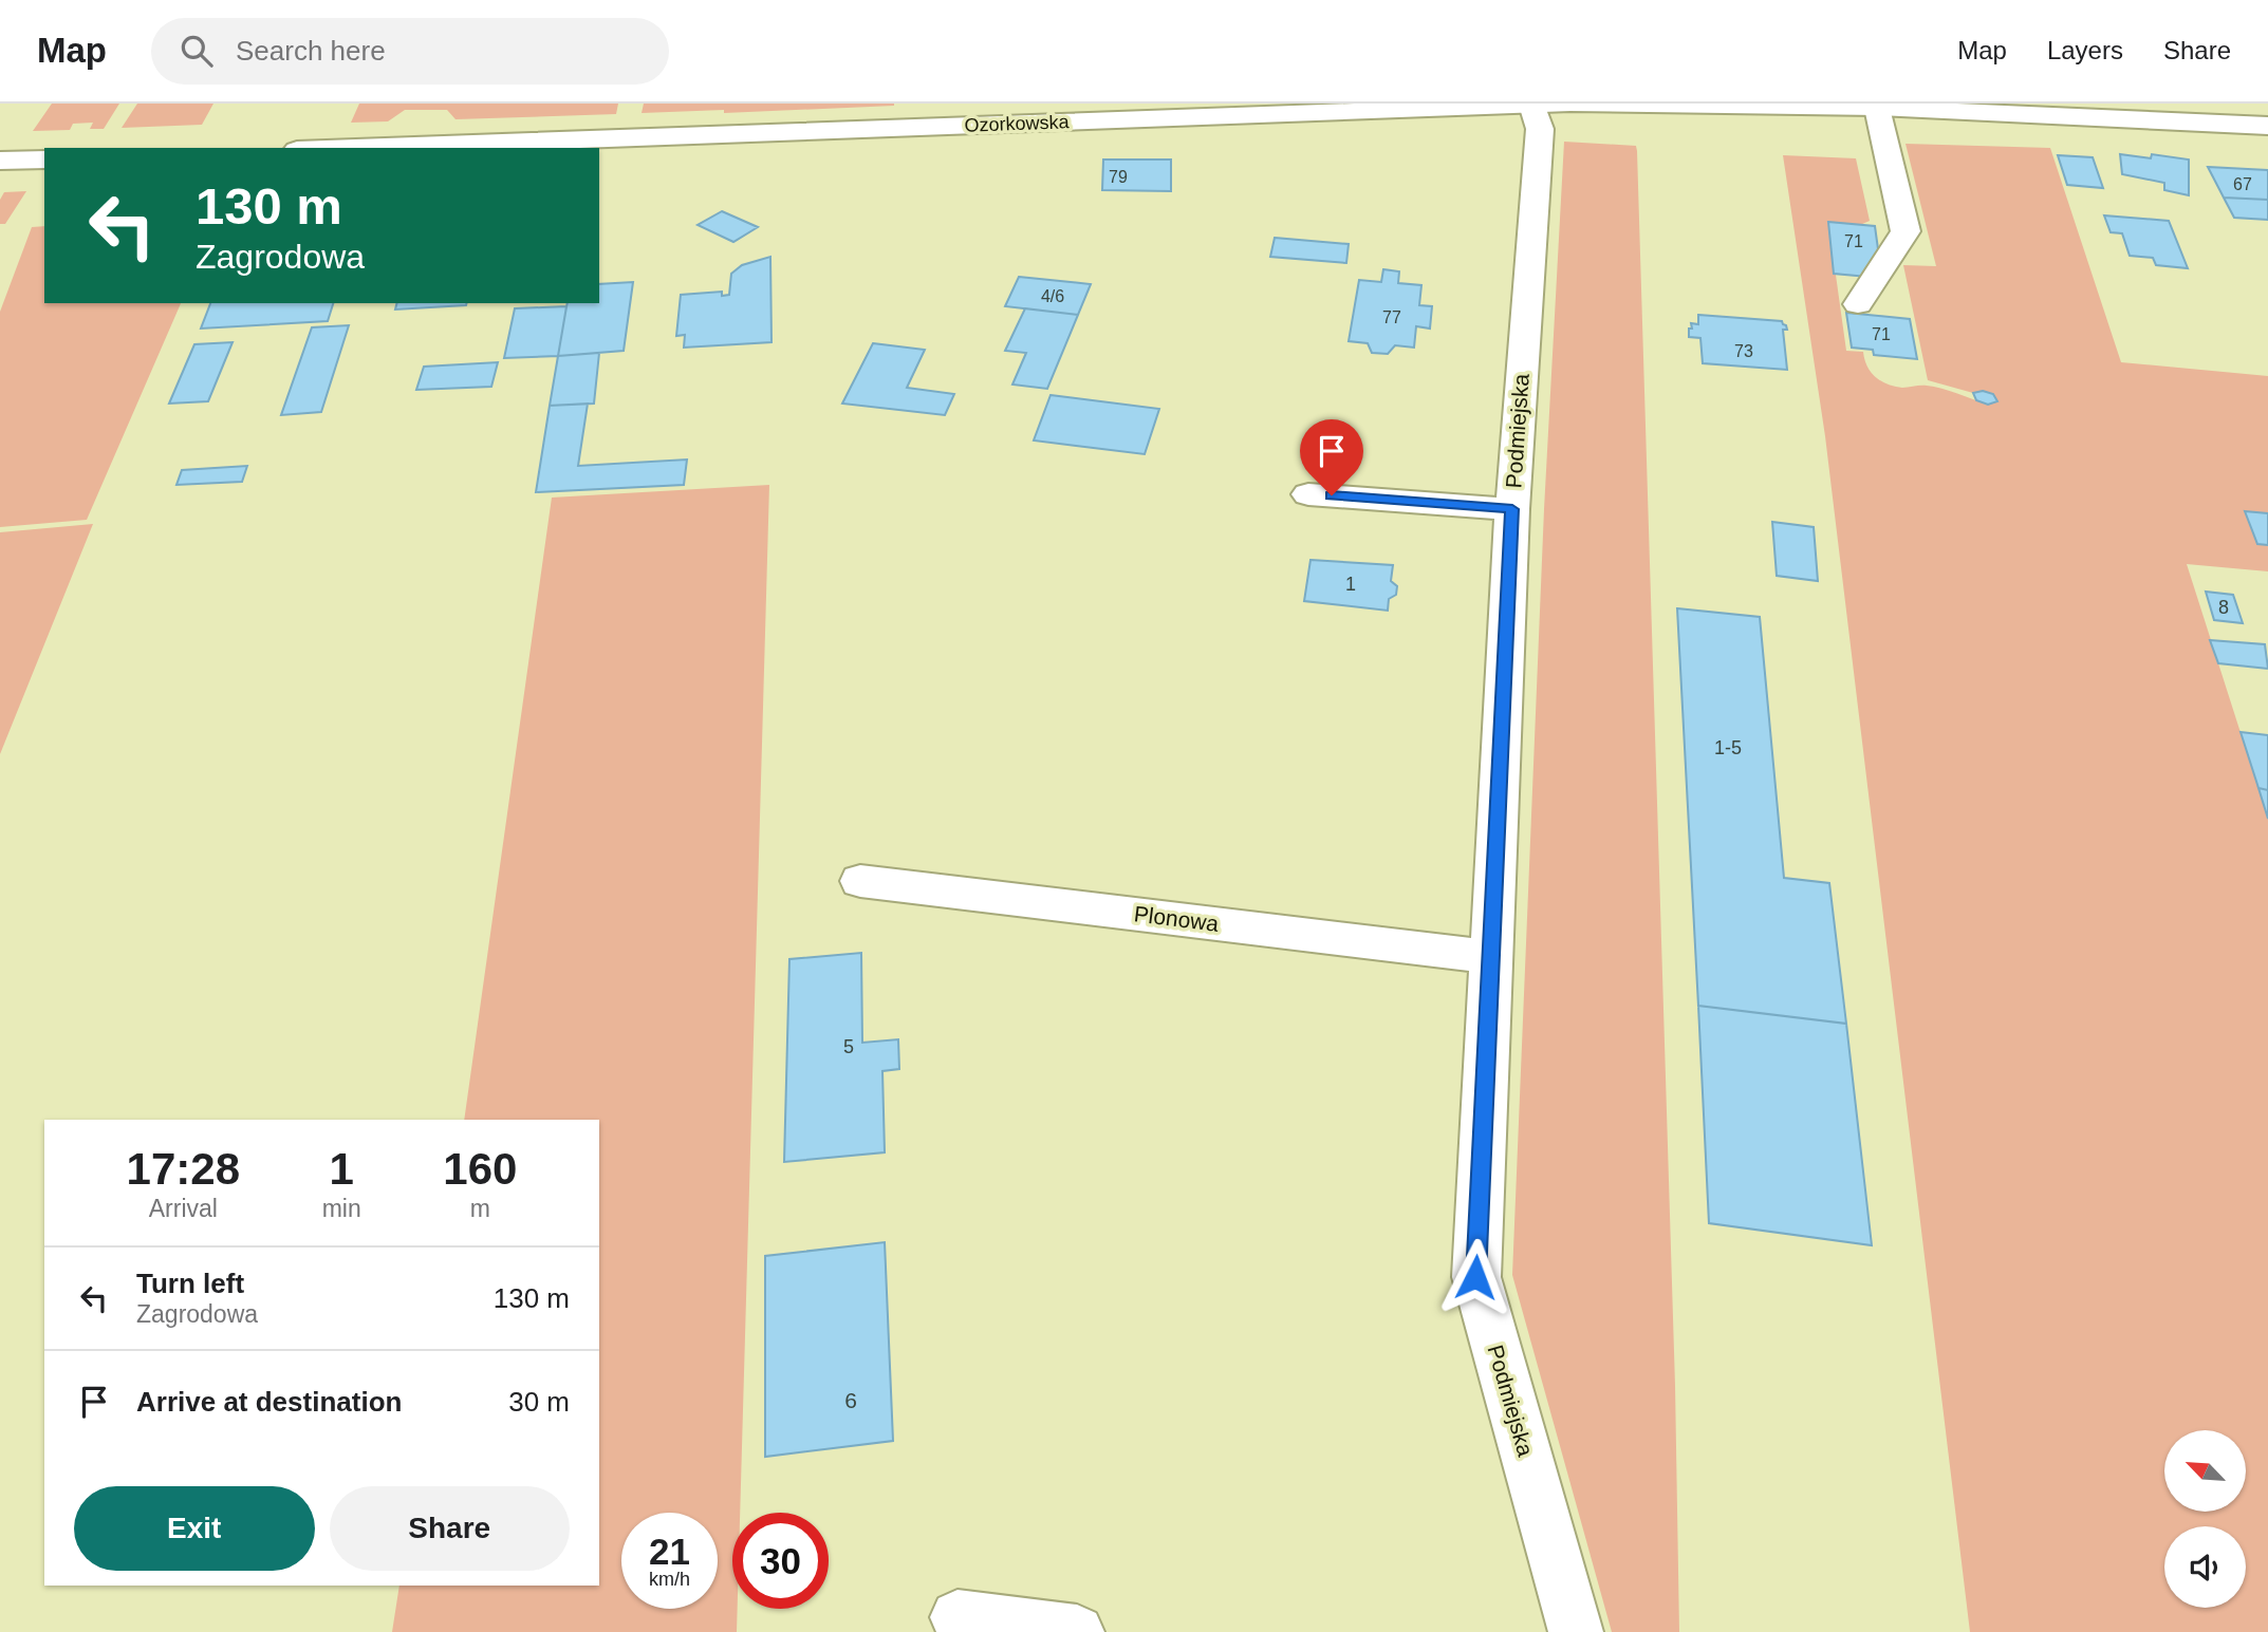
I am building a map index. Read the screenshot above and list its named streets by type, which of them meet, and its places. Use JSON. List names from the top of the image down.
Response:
{
  "streets": {
    "main road": ["Ozorkowska", "Podmiejska", "Plonowa"]
  },
  "crossings": [
    ["Ozorkowska", "Podmiejska"],
    ["Podmiejska", "Plonowa"]
  ],
  "house_numbers": [
    "79",
    "67",
    "71",
    "4/6",
    "77",
    "71",
    "73",
    "1",
    "8",
    "1-5",
    "5",
    "6"
  ],
  "north": "top left",
  "page": {
    "header": "Map",
    "search": "Search here",
    "nav": ["Map", "Layers", "Share"],
    "turn": ["130 m", "Zagrodowa"],
    "eta": [
      "17:28",
      "Arrival",
      "1",
      "min",
      "160",
      "m"
    ],
    "list": [
      {
        "name": "Turn left",
        "note": "Zagrodowa",
        "value": "130 m"
      },
      {
        "name": "Arrive at destination",
        "value": "30 m"
      }
    ],
    "buttons": ["Exit", "Share"],
    "speed": "21 km/h",
    "limit": "30"
  }
}
